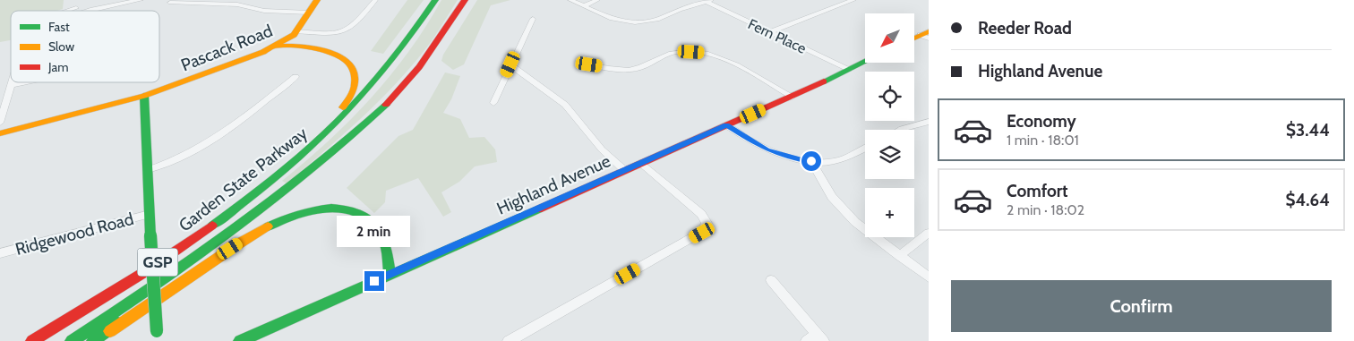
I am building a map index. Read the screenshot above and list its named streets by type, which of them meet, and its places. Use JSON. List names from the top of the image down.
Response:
{
  "streets": {
    "main road": [
      "Pascack Road",
      "Garden State Parkway",
      "Highland Avenue",
      "GSP"
    ],
    "street": ["Fern Place", "Ridgewood Road"]
  },
  "crossings": [
    ["Fern Place", "Highland Avenue"]
  ],
  "legend": ["Fast", "Slow", "Jam"],
  "north": "bottom left",
  "page": {
    "banner": ["Reeder Road", "Highland Avenue"],
    "map_buttons": "+",
    "list": [
      {
        "name": "Economy",
        "note": "1 min · 18:01",
        "value": "$3.44"
      },
      {
        "name": "Comfort",
        "note": "2 min · 18:02",
        "value": "$4.64"
      }
    ],
    "bubble": "2 min",
    "buttons": "Confirm"
  }
}
